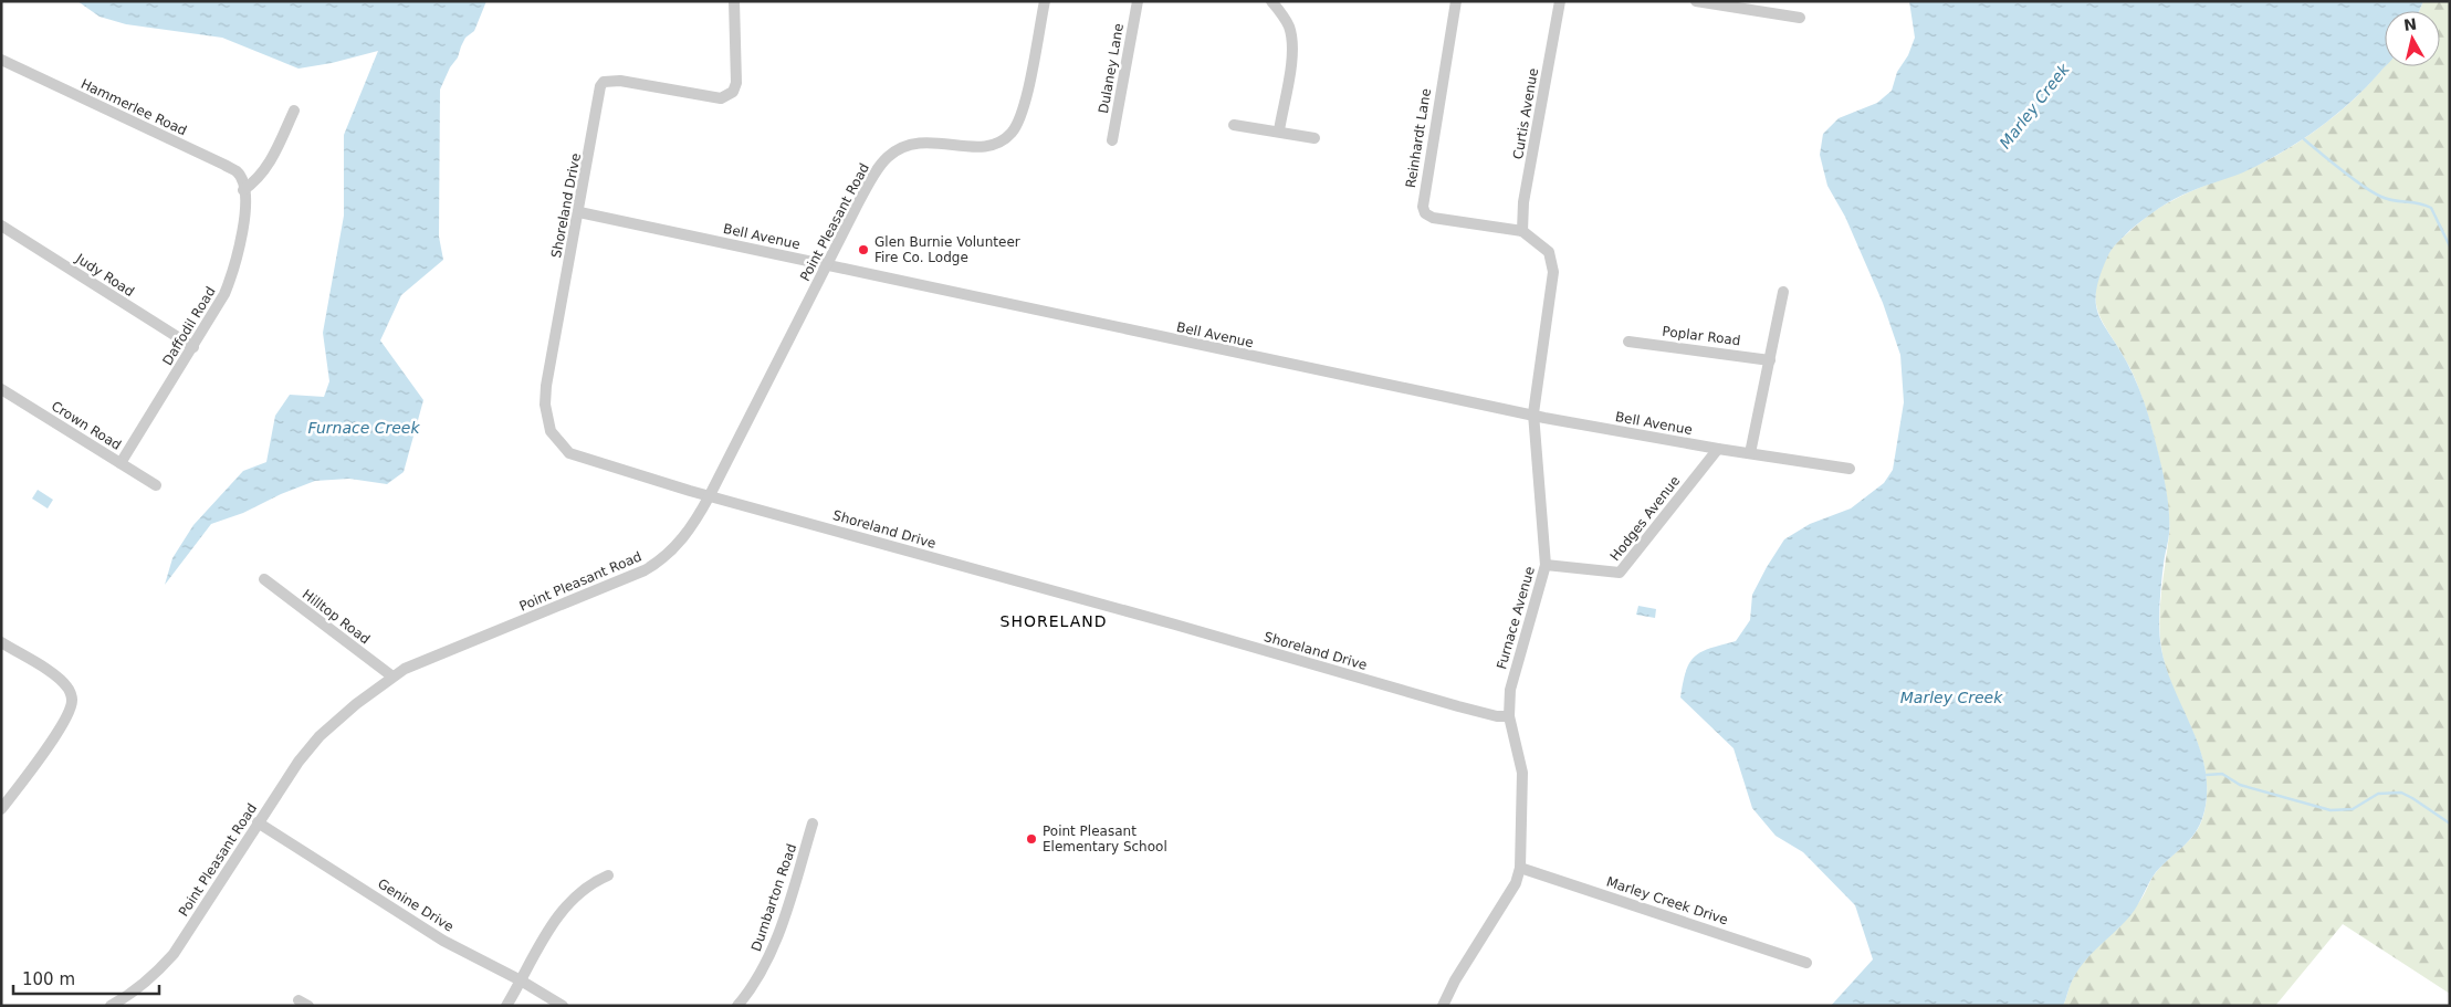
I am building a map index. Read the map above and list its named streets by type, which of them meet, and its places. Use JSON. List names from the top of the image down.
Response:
{
  "streets": {
    "street": [
      "Dulaney Lane",
      "Hammerlee Road",
      "Curtis Avenue",
      "Reinhardt Lane",
      "Shoreland Drive",
      "Point Pleasant Road",
      "Bell Avenue",
      "Judy Road",
      "Daffodil Road",
      "Poplar Road",
      "Crown Road",
      "Hodges Avenue",
      "Hilltop Road",
      "Furnace Avenue",
      "Dumbarton Road",
      "Marley Creek Drive",
      "Genine Drive"
    ]
  },
  "crossings": [
    ["Hammerlee Road", "Daffodil Road"],
    ["Curtis Avenue", "Reinhardt Lane"],
    ["Curtis Avenue", "Furnace Avenue"],
    ["Reinhardt Lane", "Furnace Avenue"],
    ["Shoreland Drive", "Point Pleasant Road"],
    ["Shoreland Drive", "Bell Avenue"],
    ["Shoreland Drive", "Furnace Avenue"],
    ["Point Pleasant Road", "Bell Avenue"],
    ["Point Pleasant Road", "Hilltop Road"],
    ["Point Pleasant Road", "Genine Drive"],
    ["Bell Avenue", "Hodges Avenue"],
    ["Bell Avenue", "Furnace Avenue"],
    ["Judy Road", "Daffodil Road"],
    ["Daffodil Road", "Crown Road"],
    ["Hodges Avenue", "Furnace Avenue"],
    ["Furnace Avenue", "Marley Creek Drive"]
  ],
  "districts": ["SHORELAND"],
  "water": ["Marley Creek", "Furnace Creek"],
  "places": ["Glen Burnie Volunteer Fire Co. Lodge", "Point Pleasant Elementary School"],
  "scale_bar": "100 m",
  "north": "top"
}
